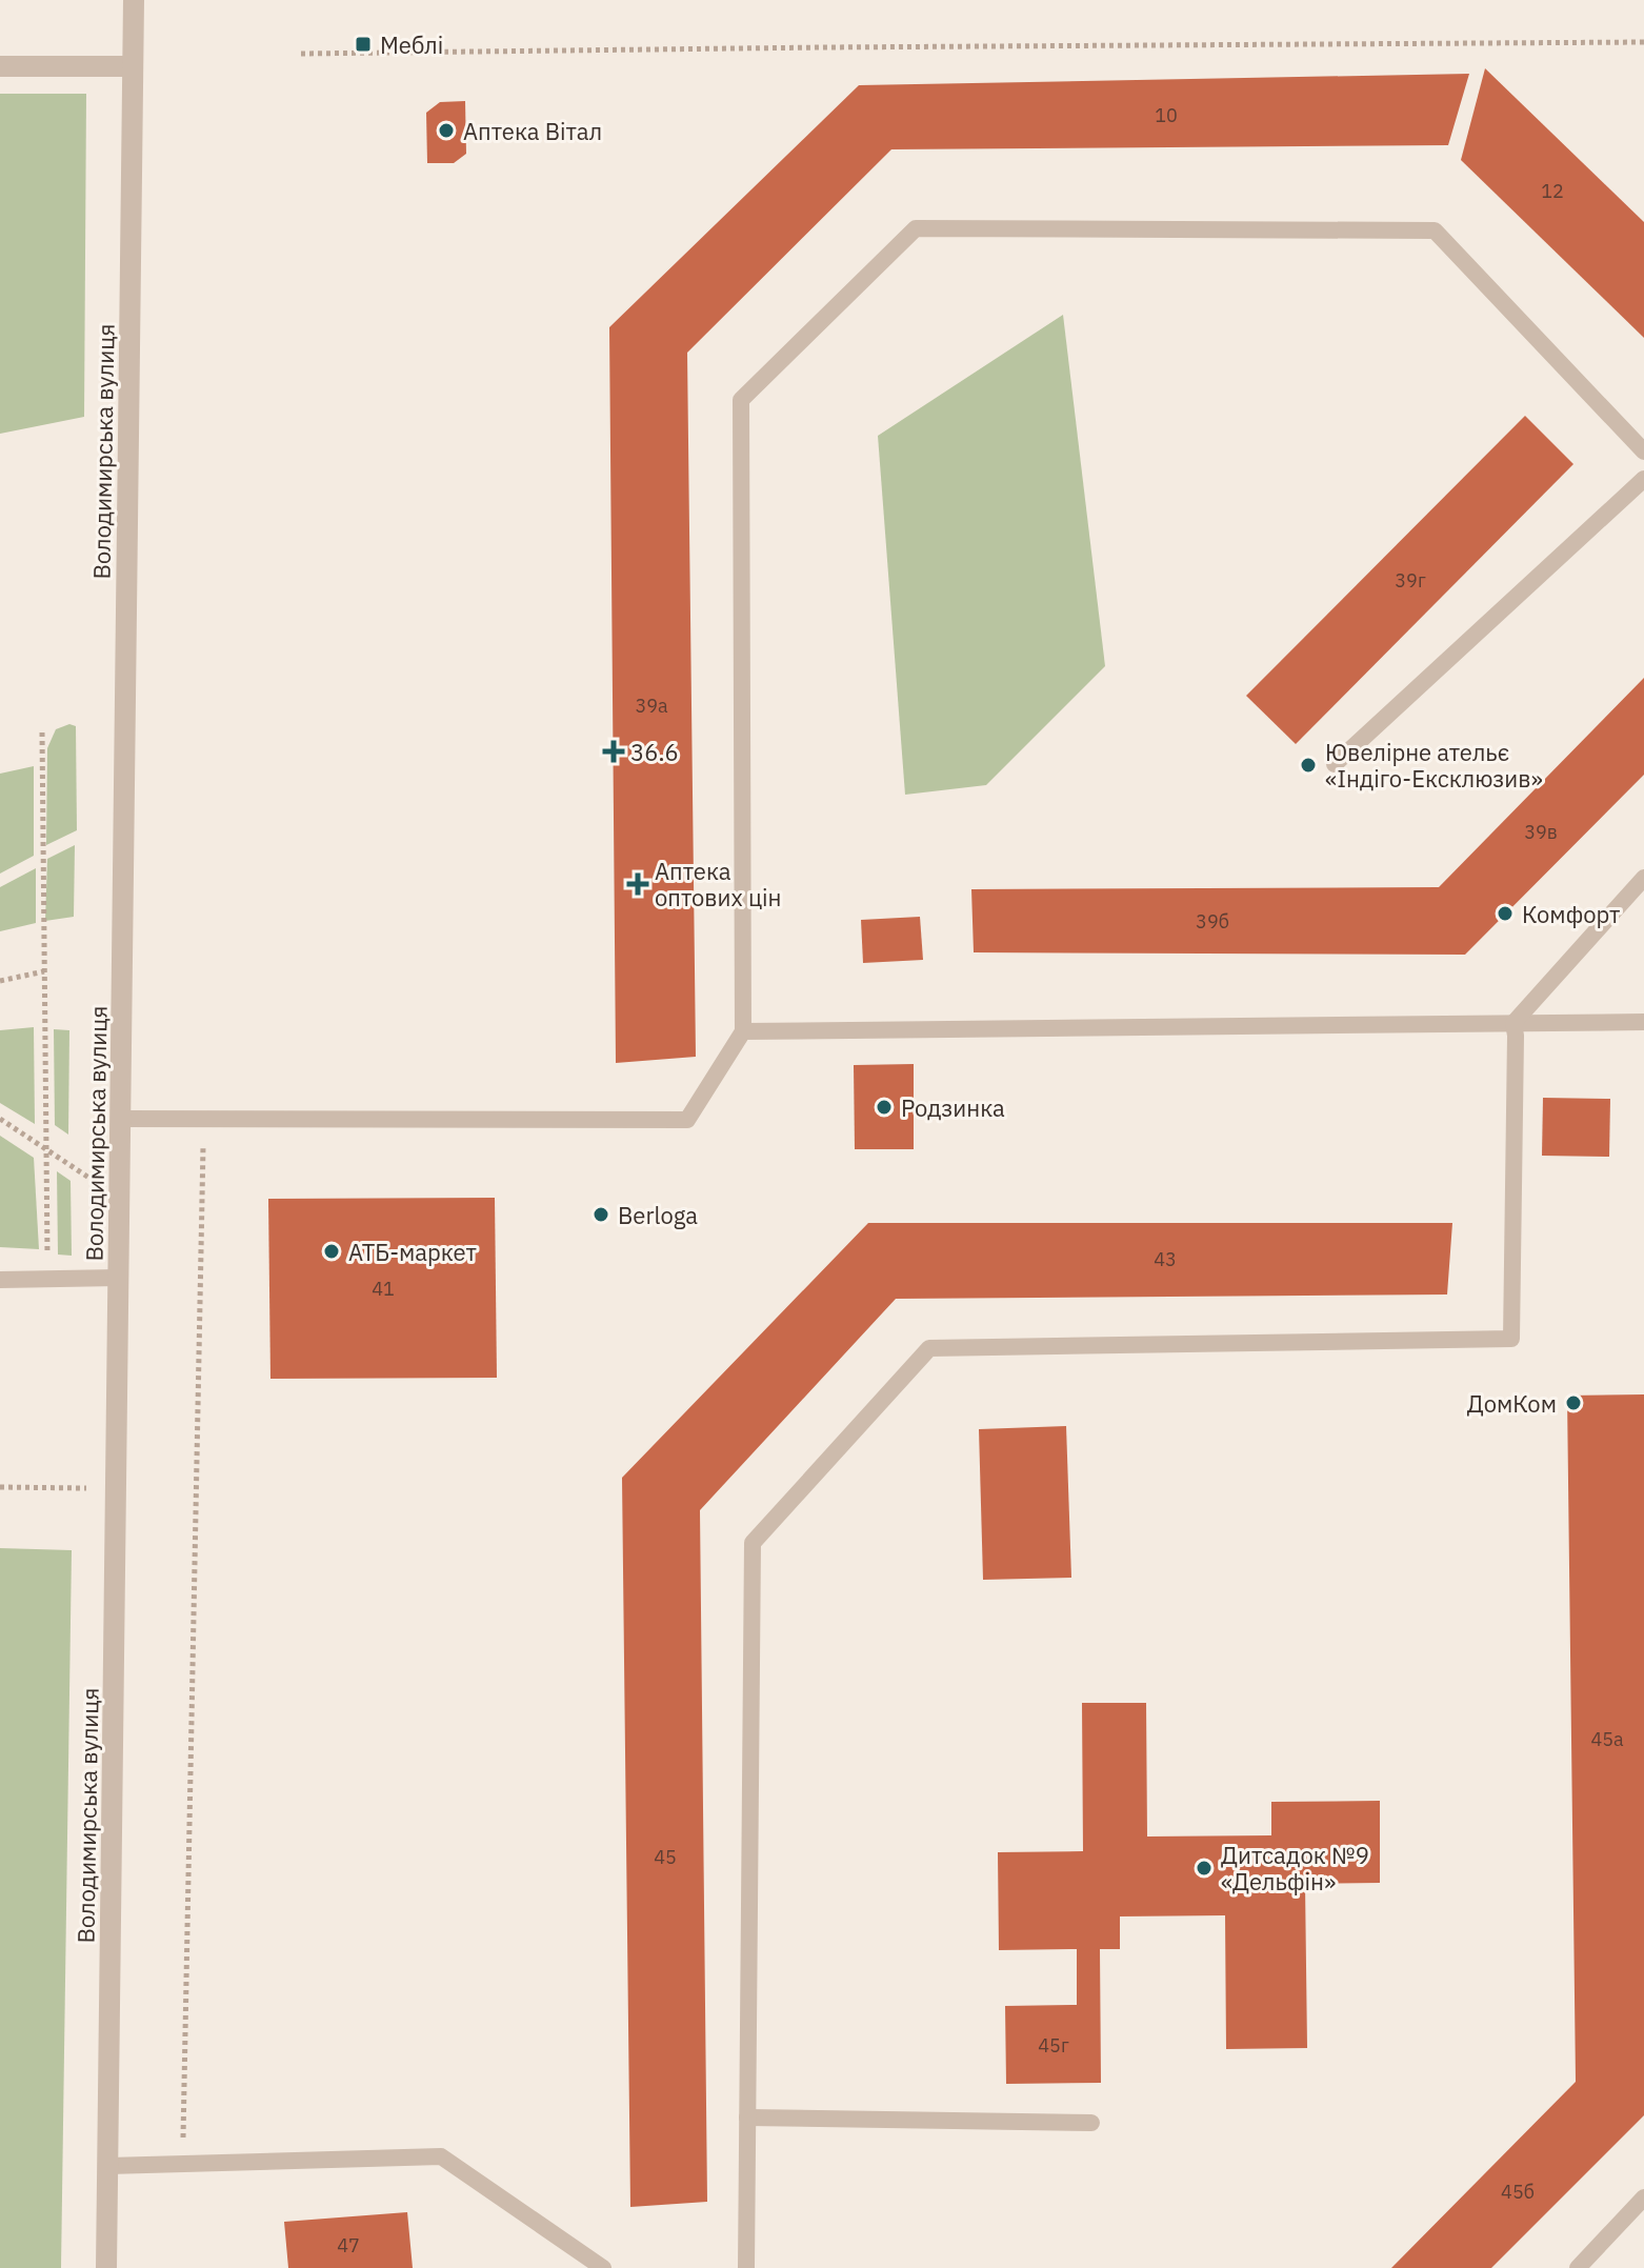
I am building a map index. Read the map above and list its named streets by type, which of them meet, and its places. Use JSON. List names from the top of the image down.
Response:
{
  "streets": {
    "street": ["Володимирська вулиця"]
  },
  "places": {
    "transit": ["Меблі"],
    "other": [
      "Аптека Вітал",
      "Ювелірне ательє «Індіго-Ексклюзив»",
      "Комфорт",
      "Родзинка",
      "Berloga",
      "АТБ-маркет",
      "ДомКом",
      "Дитсадок №9 «Дельфiн»"
    ],
    "health": ["36.6", "Аптека оптових цін"]
  },
  "house_numbers": [
    "10",
    "12",
    "39г",
    "39а",
    "39в",
    "39б",
    "43",
    "41",
    "45а",
    "45",
    "45г",
    "45б",
    "47"
  ]
}
